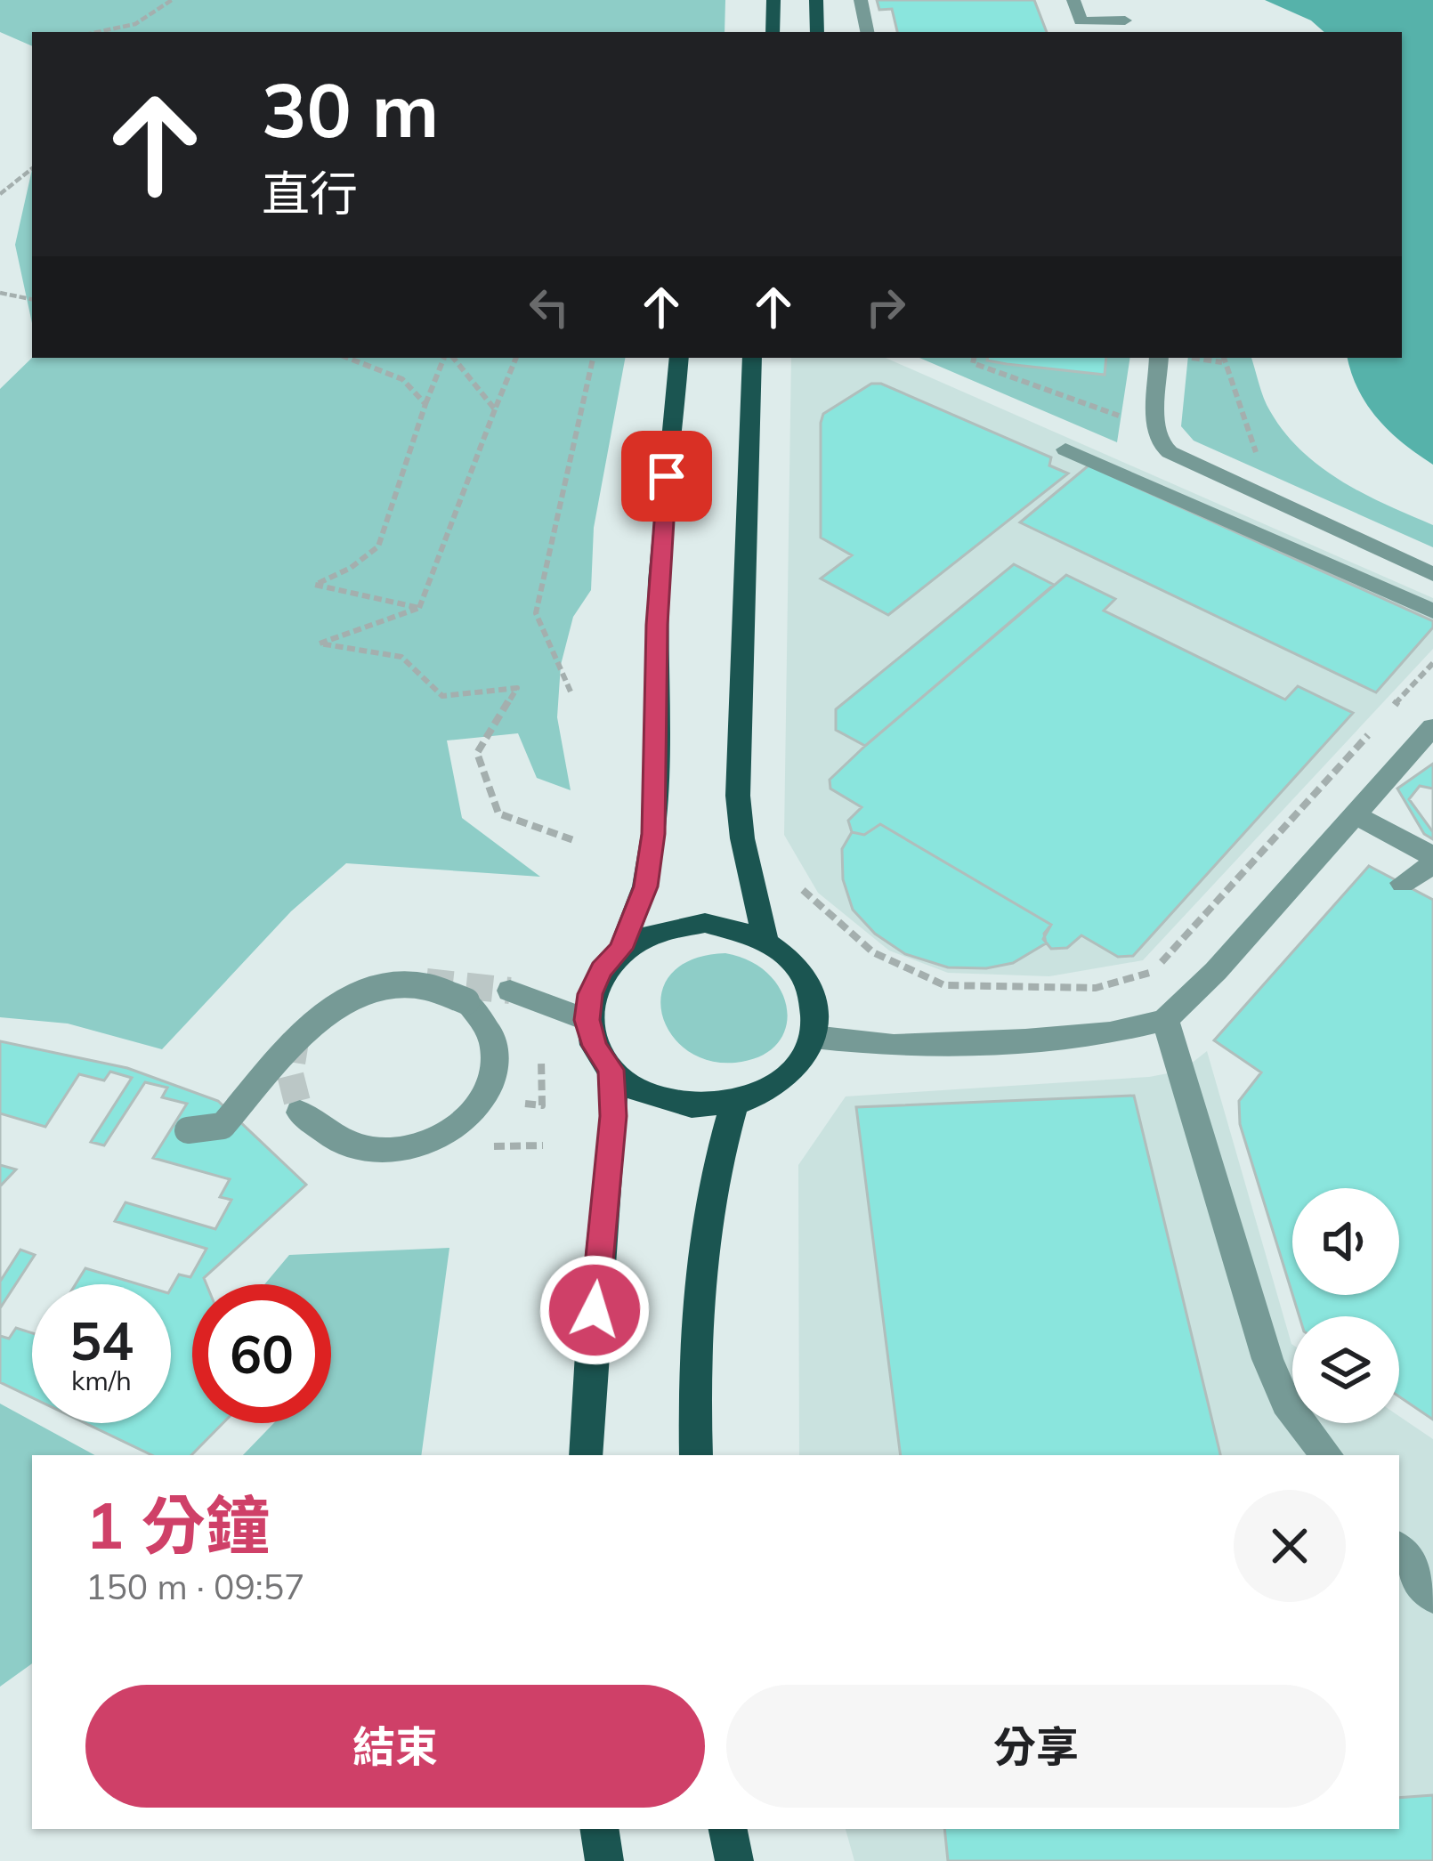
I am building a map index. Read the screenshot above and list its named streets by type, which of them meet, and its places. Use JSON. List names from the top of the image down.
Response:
{
  "page": {
    "turn": ["30 m", "直行"],
    "speed": "54 km/h",
    "limit": "60",
    "heading": ["1 分鐘", "150 m · 09:57"],
    "buttons": ["結束", "分享"]
  }
}
